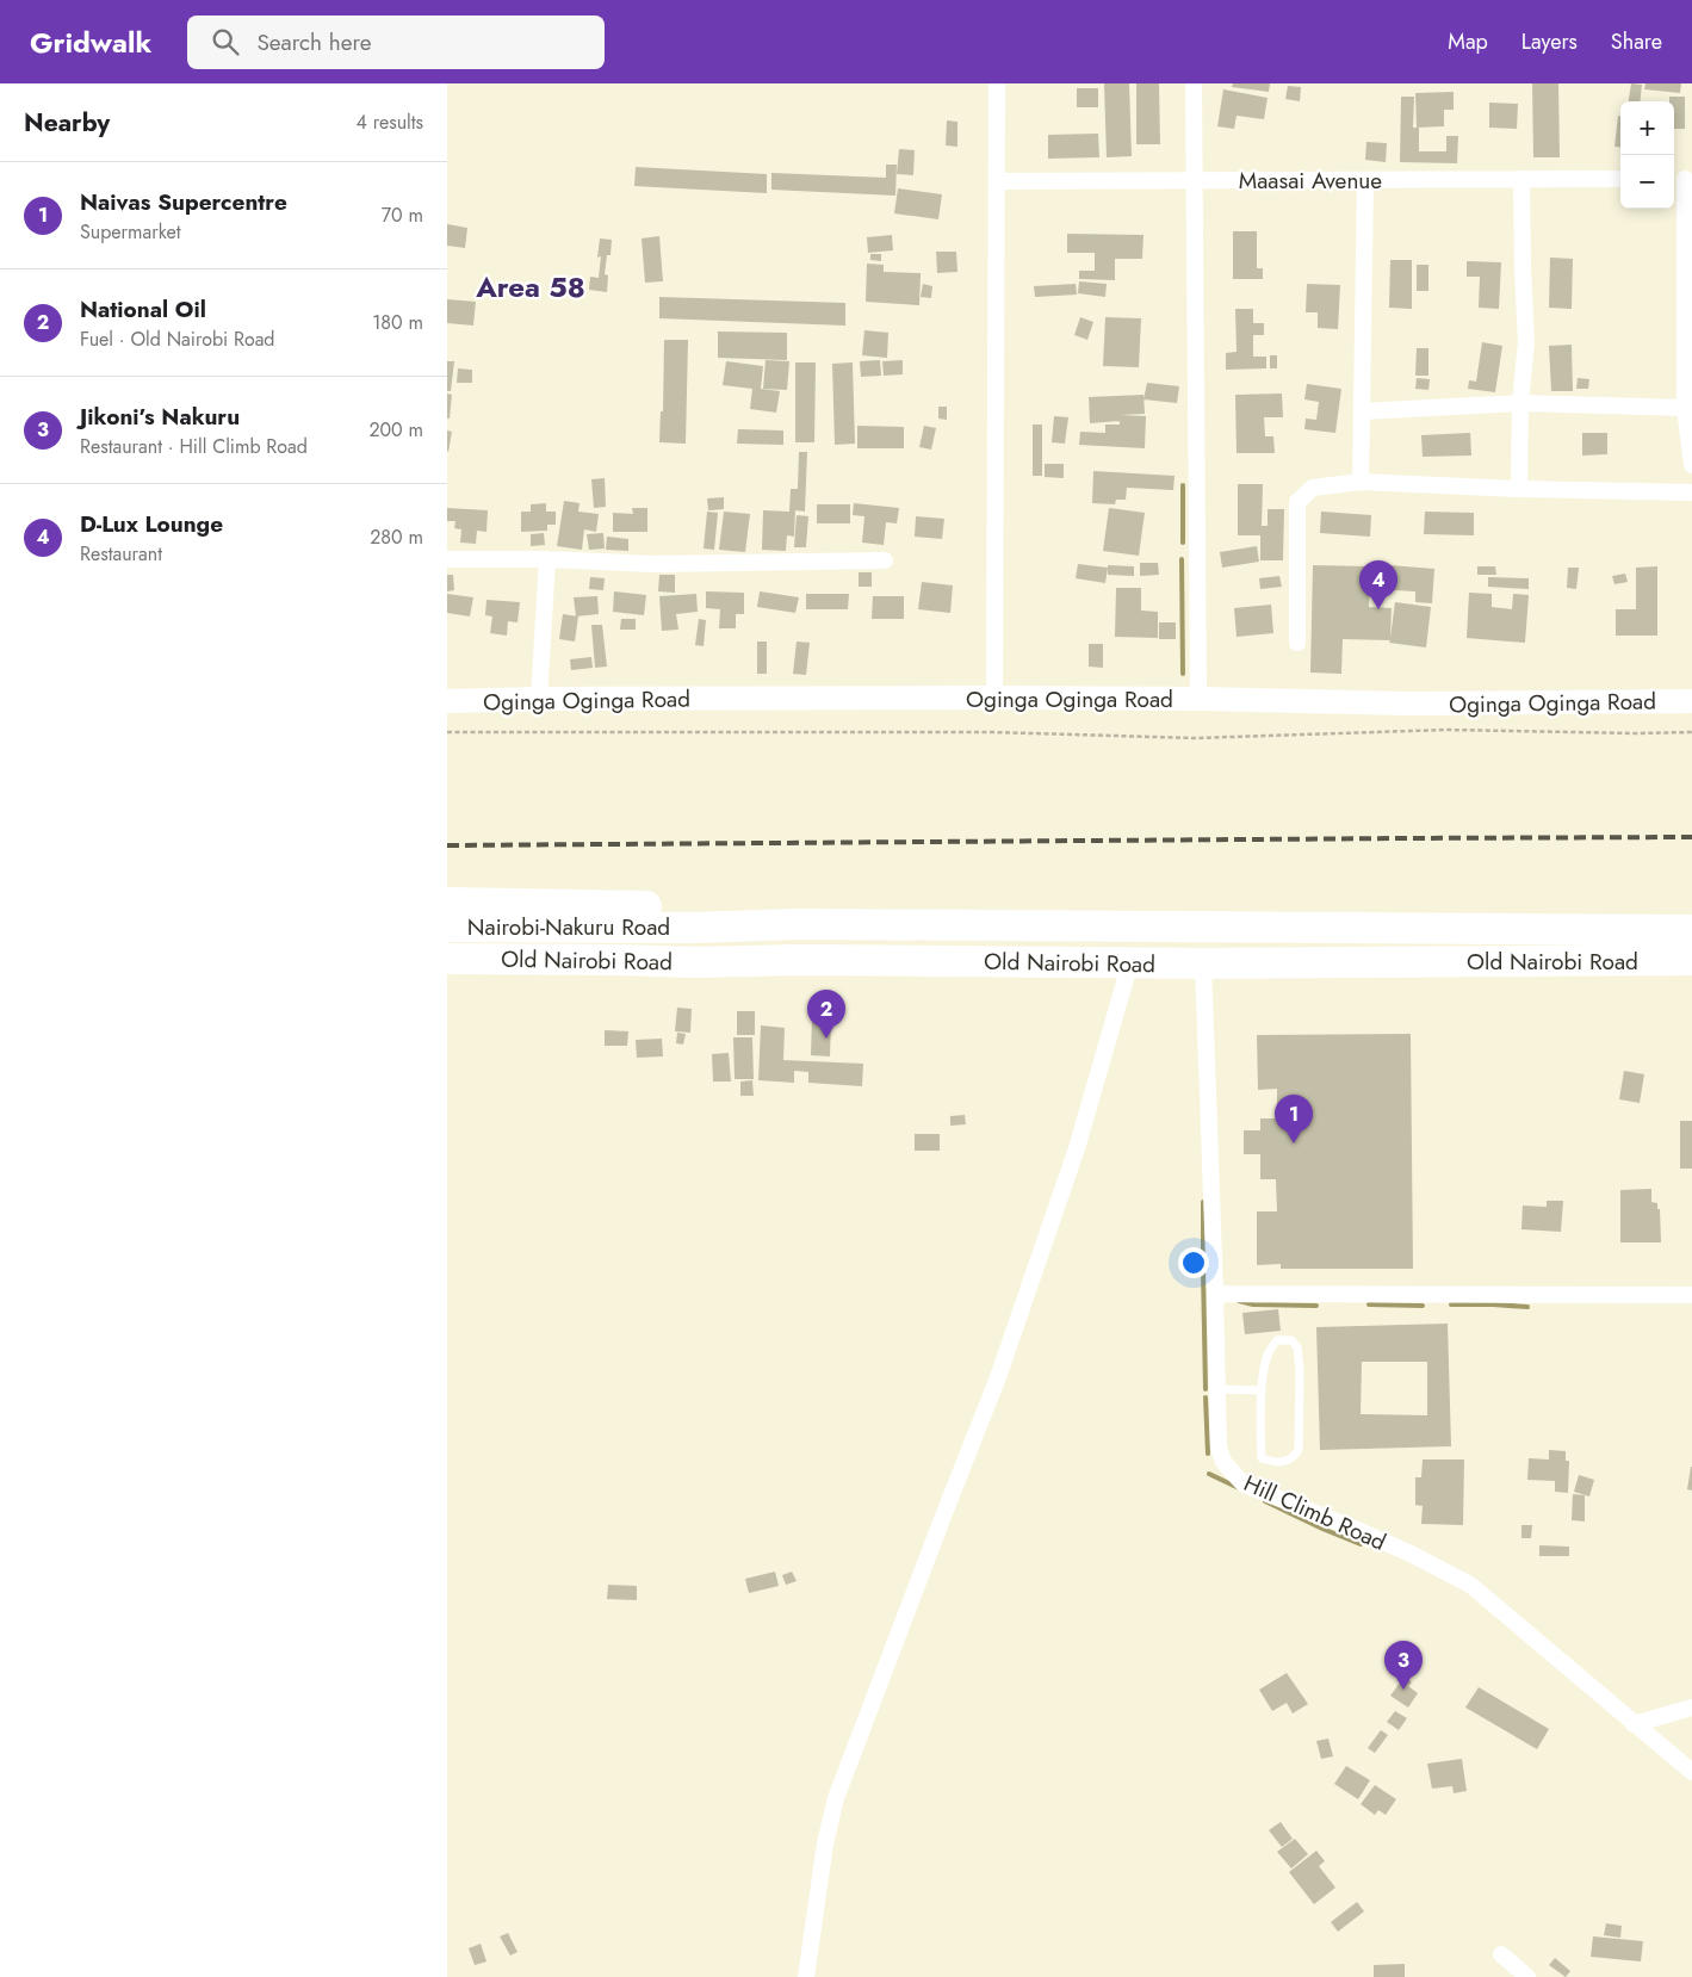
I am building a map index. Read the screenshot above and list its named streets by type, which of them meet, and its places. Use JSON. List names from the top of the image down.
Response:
{
  "streets": {
    "highway": ["Nairobi-Nakuru Road", "Old Nairobi Road"],
    "street": ["Maasai Avenue", "Oginga Oginga Road", "Hill Climb Road"]
  },
  "crossings": [
    ["Nairobi-Nakuru Road", "Old Nairobi Road"],
    ["Old Nairobi Road", "Hill Climb Road"]
  ],
  "districts": ["Area 58"],
  "page": {
    "header": "Gridwalk",
    "search": "Search here",
    "nav": ["Map", "Layers", "Share"],
    "heading": ["Nearby", "4 results"],
    "map_buttons": ["+", "−"],
    "list": [
      {
        "mark": "1",
        "name": "Naivas Supercentre",
        "note": "Supermarket",
        "value": "70 m"
      },
      {
        "mark": "2",
        "name": "National Oil",
        "note": "Fuel · Old Nairobi Road",
        "value": "180 m"
      },
      {
        "mark": "3",
        "name": "Jikoni’s Nakuru",
        "note": "Restaurant · Hill Climb Road",
        "value": "200 m"
      },
      {
        "mark": "4",
        "name": "D-Lux Lounge",
        "note": "Restaurant",
        "value": "280 m"
      }
    ],
    "pins": [
      "4",
      "2",
      "1",
      "3"
    ]
  }
}
